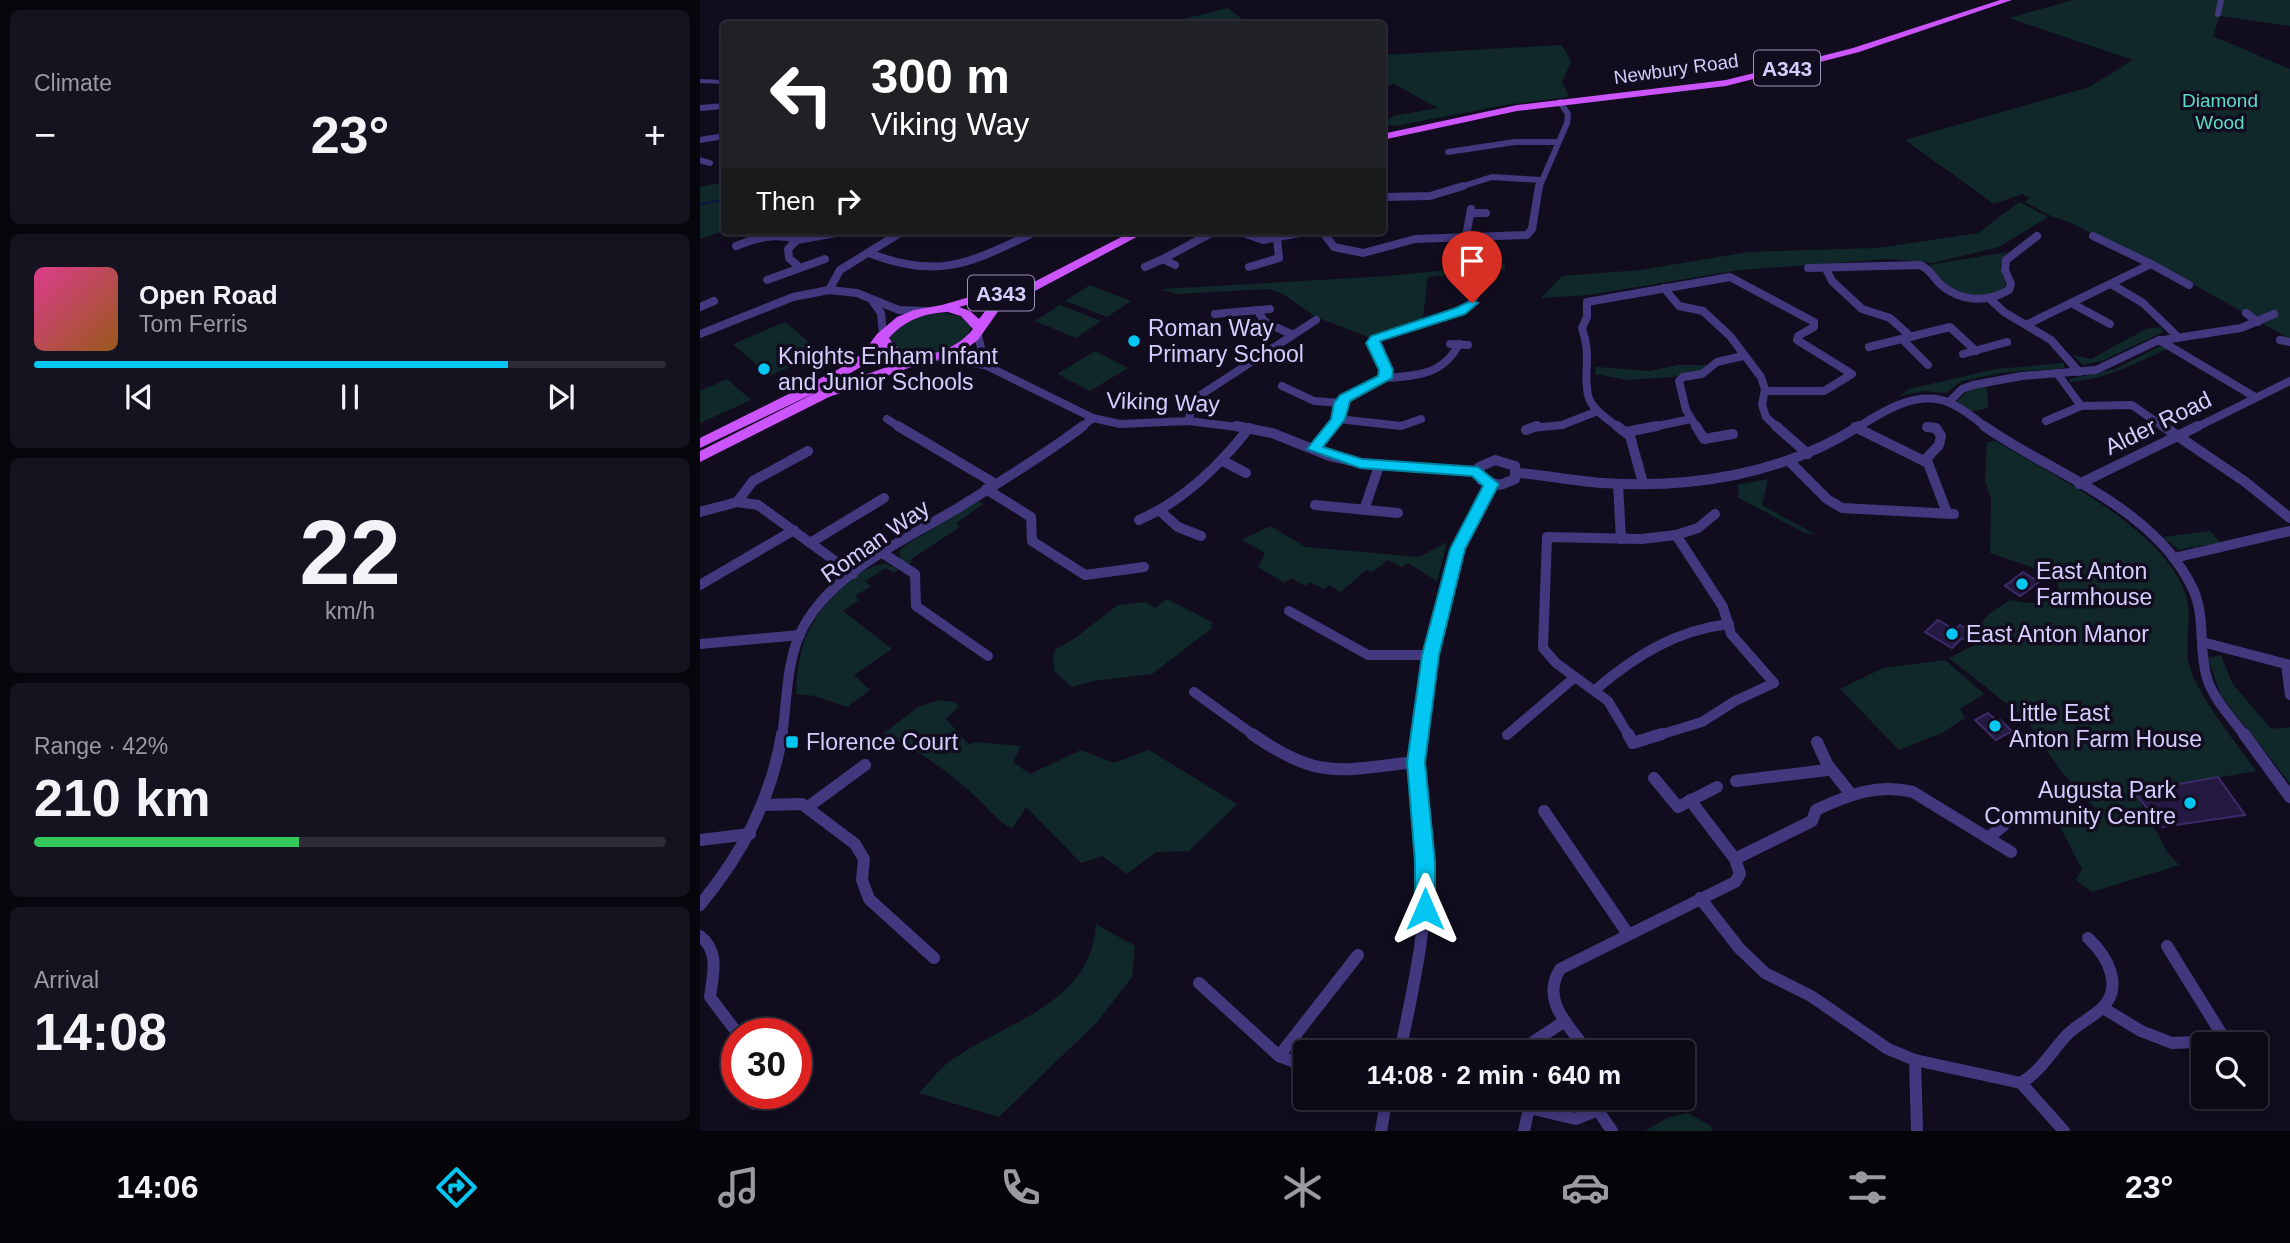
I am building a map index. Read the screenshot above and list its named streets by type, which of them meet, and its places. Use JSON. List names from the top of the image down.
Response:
{
  "streets": {
    "main road": ["A343", "Newbury Road"],
    "street": ["Viking Way", "Alder Road", "Roman Way"]
  },
  "crossings": [
    ["Viking Way", "Roman Way"]
  ],
  "parks": ["Diamond Wood"],
  "places": {
    "other": [
      "Roman Way Primary School",
      "Knights Enham Infant and Junior Schools",
      "East Anton Farmhouse",
      "East Anton Manor",
      "Little East Anton Farm House",
      "Augusta Park Community Centre"
    ],
    "transit": ["Florence Court"]
  },
  "page": {
    "tile": [
      "Climate",
      ["22", "km/h"],
      ["Range · 42%", "210 km"],
      ["Arrival", "14:08"]
    ],
    "turn": ["300 m", "Viking Way"],
    "heat": ["−", "23°", "+"],
    "then": "Then",
    "song": ["Open Road", "Tom Ferris"],
    "limit": "30",
    "trip": "14:08 · 2 min · 640 m",
    "tabs": ["14:06", "23°"]
  }
}
